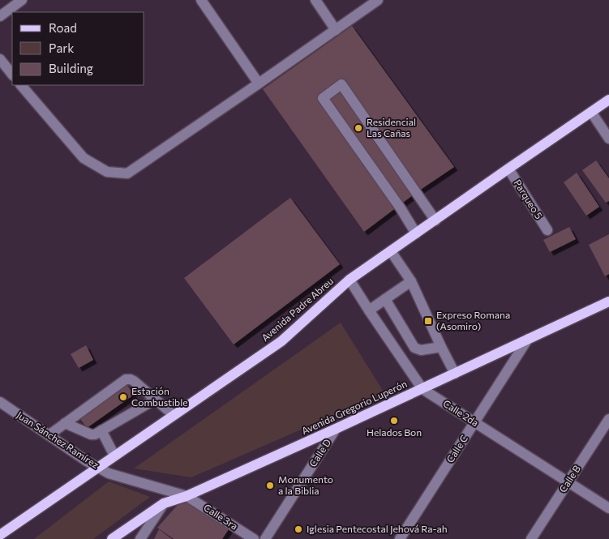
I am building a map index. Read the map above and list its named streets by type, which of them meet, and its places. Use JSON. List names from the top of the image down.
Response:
{
  "streets": {
    "main road": ["Avenida Padre Abreu", "Avenida Gregorio Luperón"],
    "street": [
      "Parqueo 5",
      "Calle 2da",
      "Juan Sánchez Ramírez",
      "Calle C",
      "Calle D",
      "Calle B",
      "Calle 3ra"
    ]
  },
  "crossings": [
    ["Parqueo 5", "Avenida Padre Abreu"],
    ["Avenida Padre Abreu", "Calle 2da"],
    ["Avenida Padre Abreu", "Juan Sánchez Ramírez"],
    ["Avenida Gregorio Luperón", "Calle 2da"],
    ["Avenida Gregorio Luperón", "Juan Sánchez Ramírez"],
    ["Avenida Gregorio Luperón", "Calle C"],
    ["Avenida Gregorio Luperón", "Calle D"],
    ["Avenida Gregorio Luperón", "Calle 3ra"],
    ["Calle 2da", "Calle C"],
    ["Calle 2da", "Calle B"],
    ["Juan Sánchez Ramírez", "Calle 3ra"]
  ],
  "places": {
    "other": [
      "Residencial Las Cañas",
      "Estación Combustible",
      "Helados Bon",
      "Monumento a la Biblia",
      "Iglesia Pentecostal Jehová Ra-ah"
    ],
    "transit": ["Expreso Romana (Asomiro)"]
  },
  "legend": ["Road", "Park", "Building"]
}
